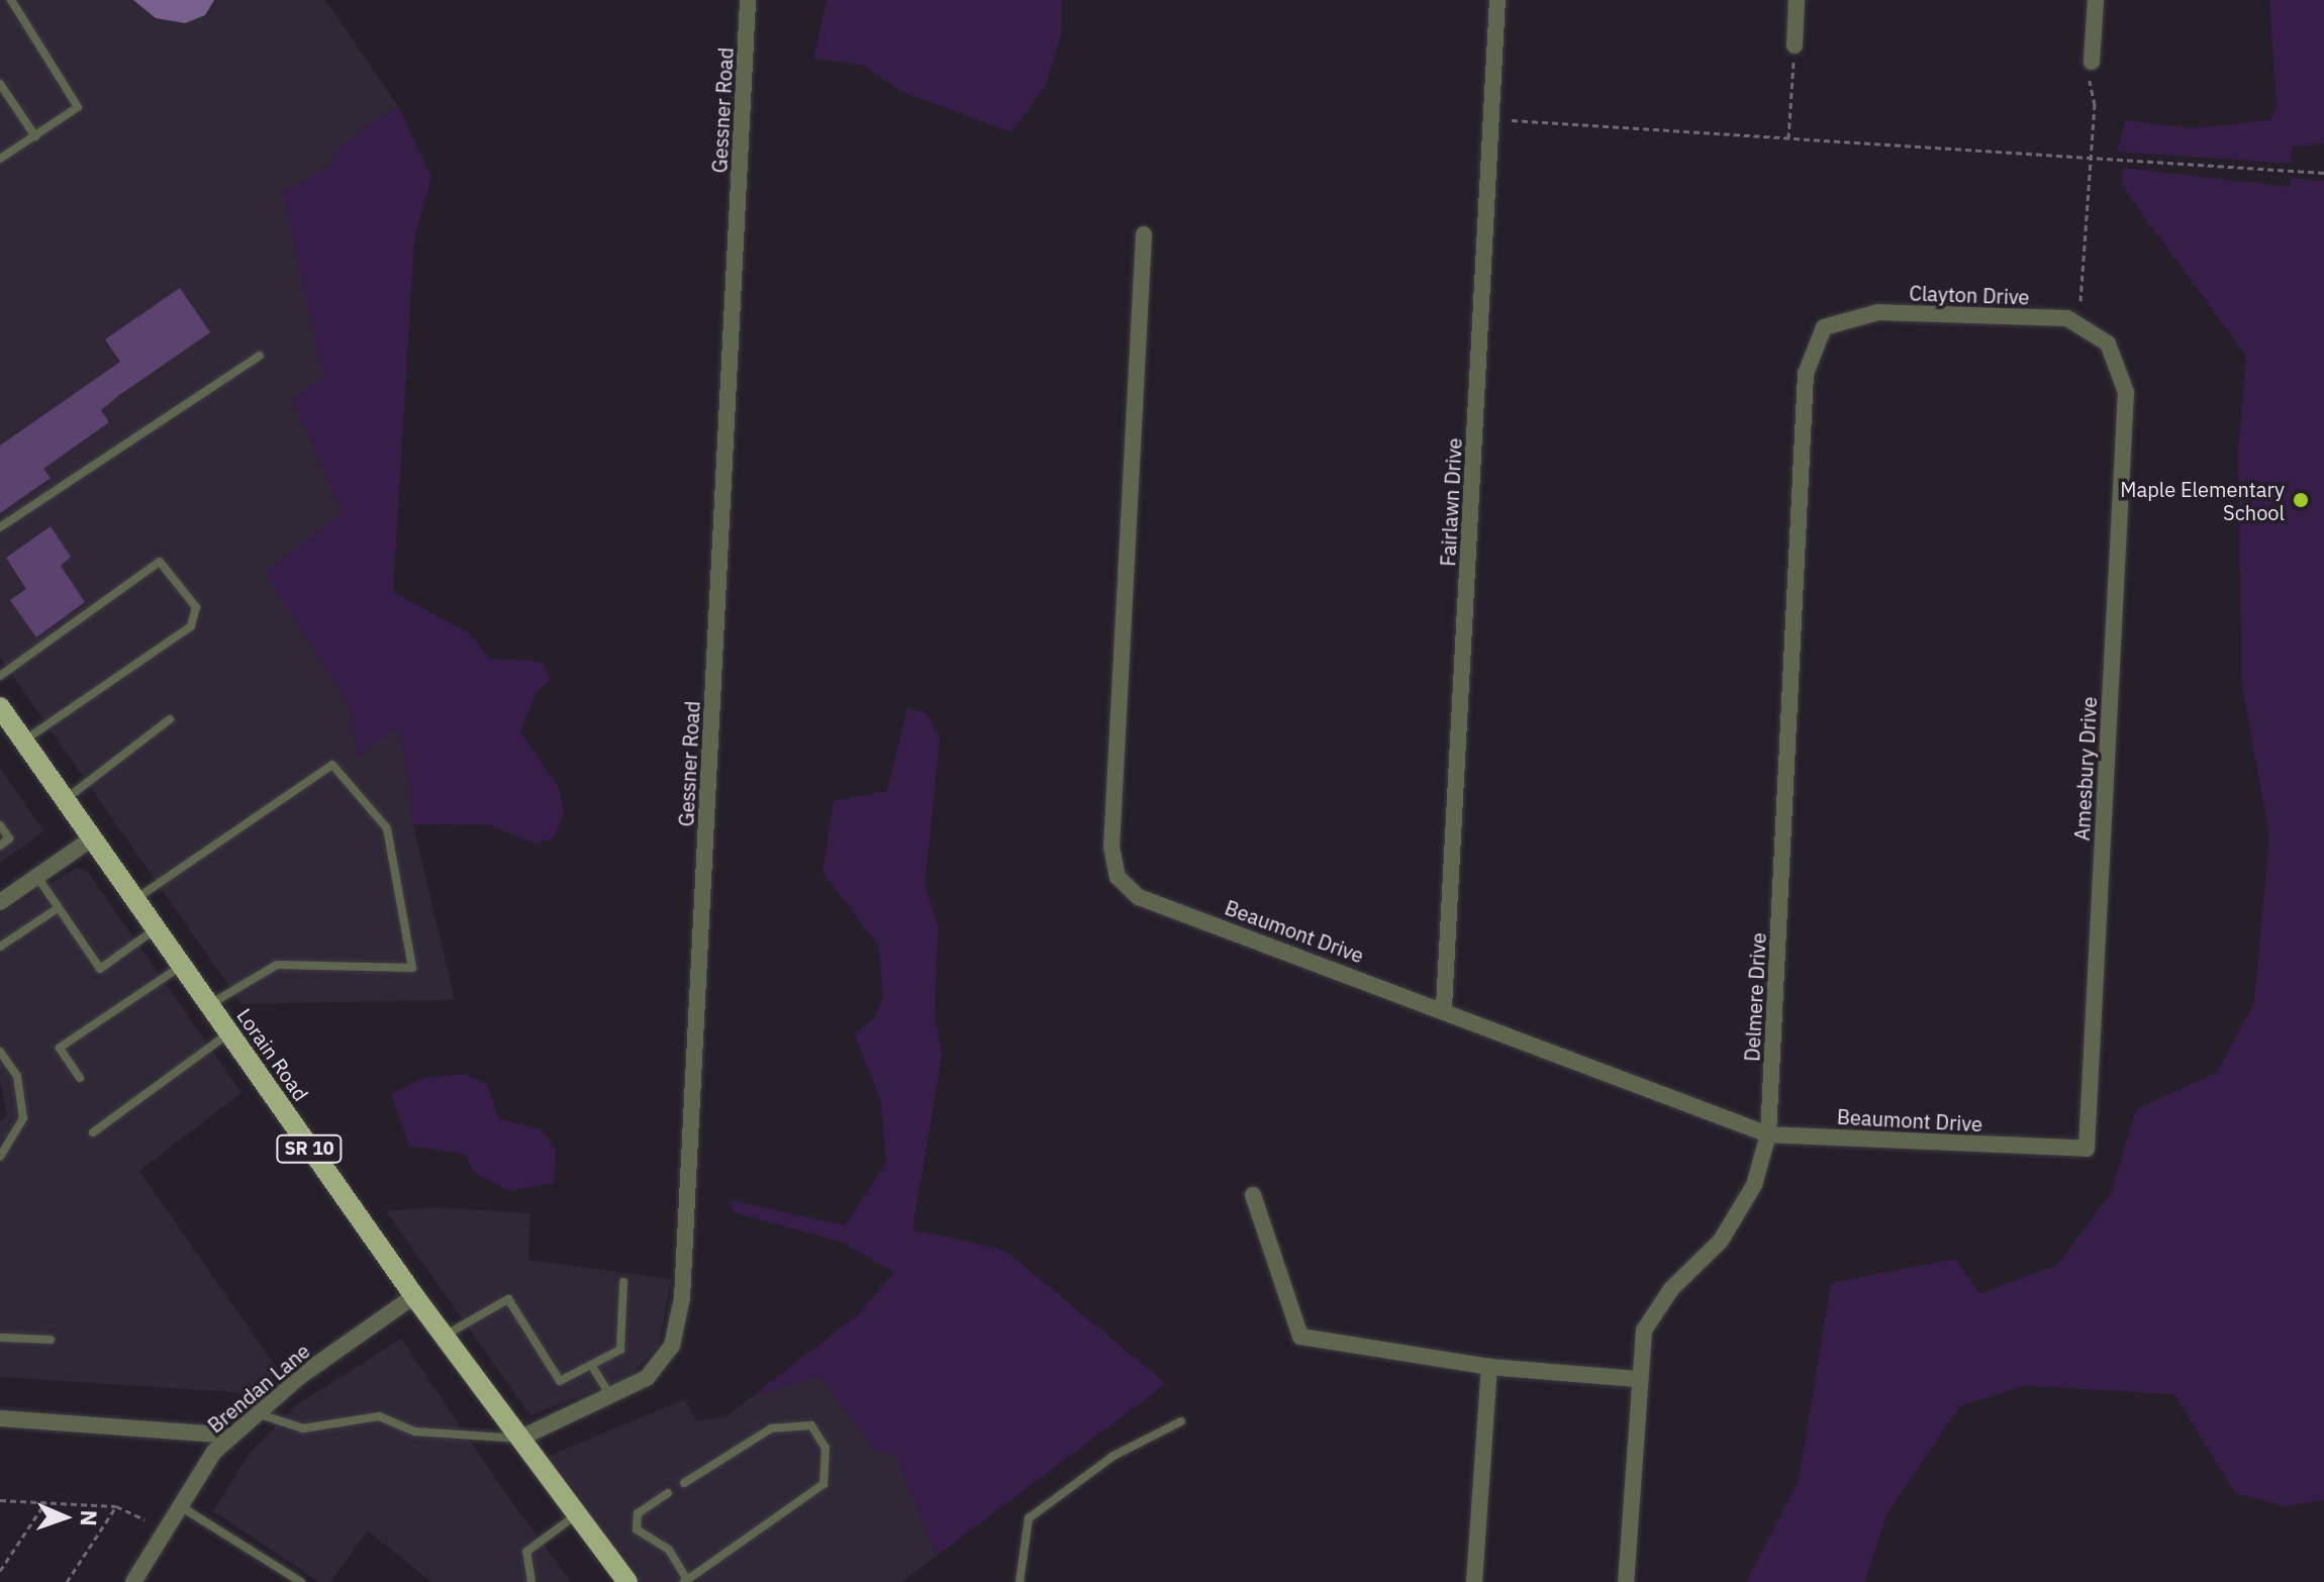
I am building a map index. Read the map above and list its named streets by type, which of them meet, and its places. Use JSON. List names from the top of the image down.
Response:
{
  "streets": {
    "main road": ["Lorain Road", "SR 10"],
    "street": [
      "Gessner Road",
      "Clayton Drive",
      "Fairlawn Drive",
      "Amesbury Drive",
      "Beaumont Drive",
      "Delmere Drive",
      "Brendan Lane"
    ]
  },
  "crossings": [
    ["Gessner Road", "Lorain Road"],
    ["Clayton Drive", "Amesbury Drive"],
    ["Clayton Drive", "Delmere Drive"],
    ["Fairlawn Drive", "Beaumont Drive"],
    ["Amesbury Drive", "Beaumont Drive"],
    ["Beaumont Drive", "Delmere Drive"],
    ["Lorain Road", "Brendan Lane"]
  ],
  "places": ["Maple Elementary School"],
  "north": "right"
}
